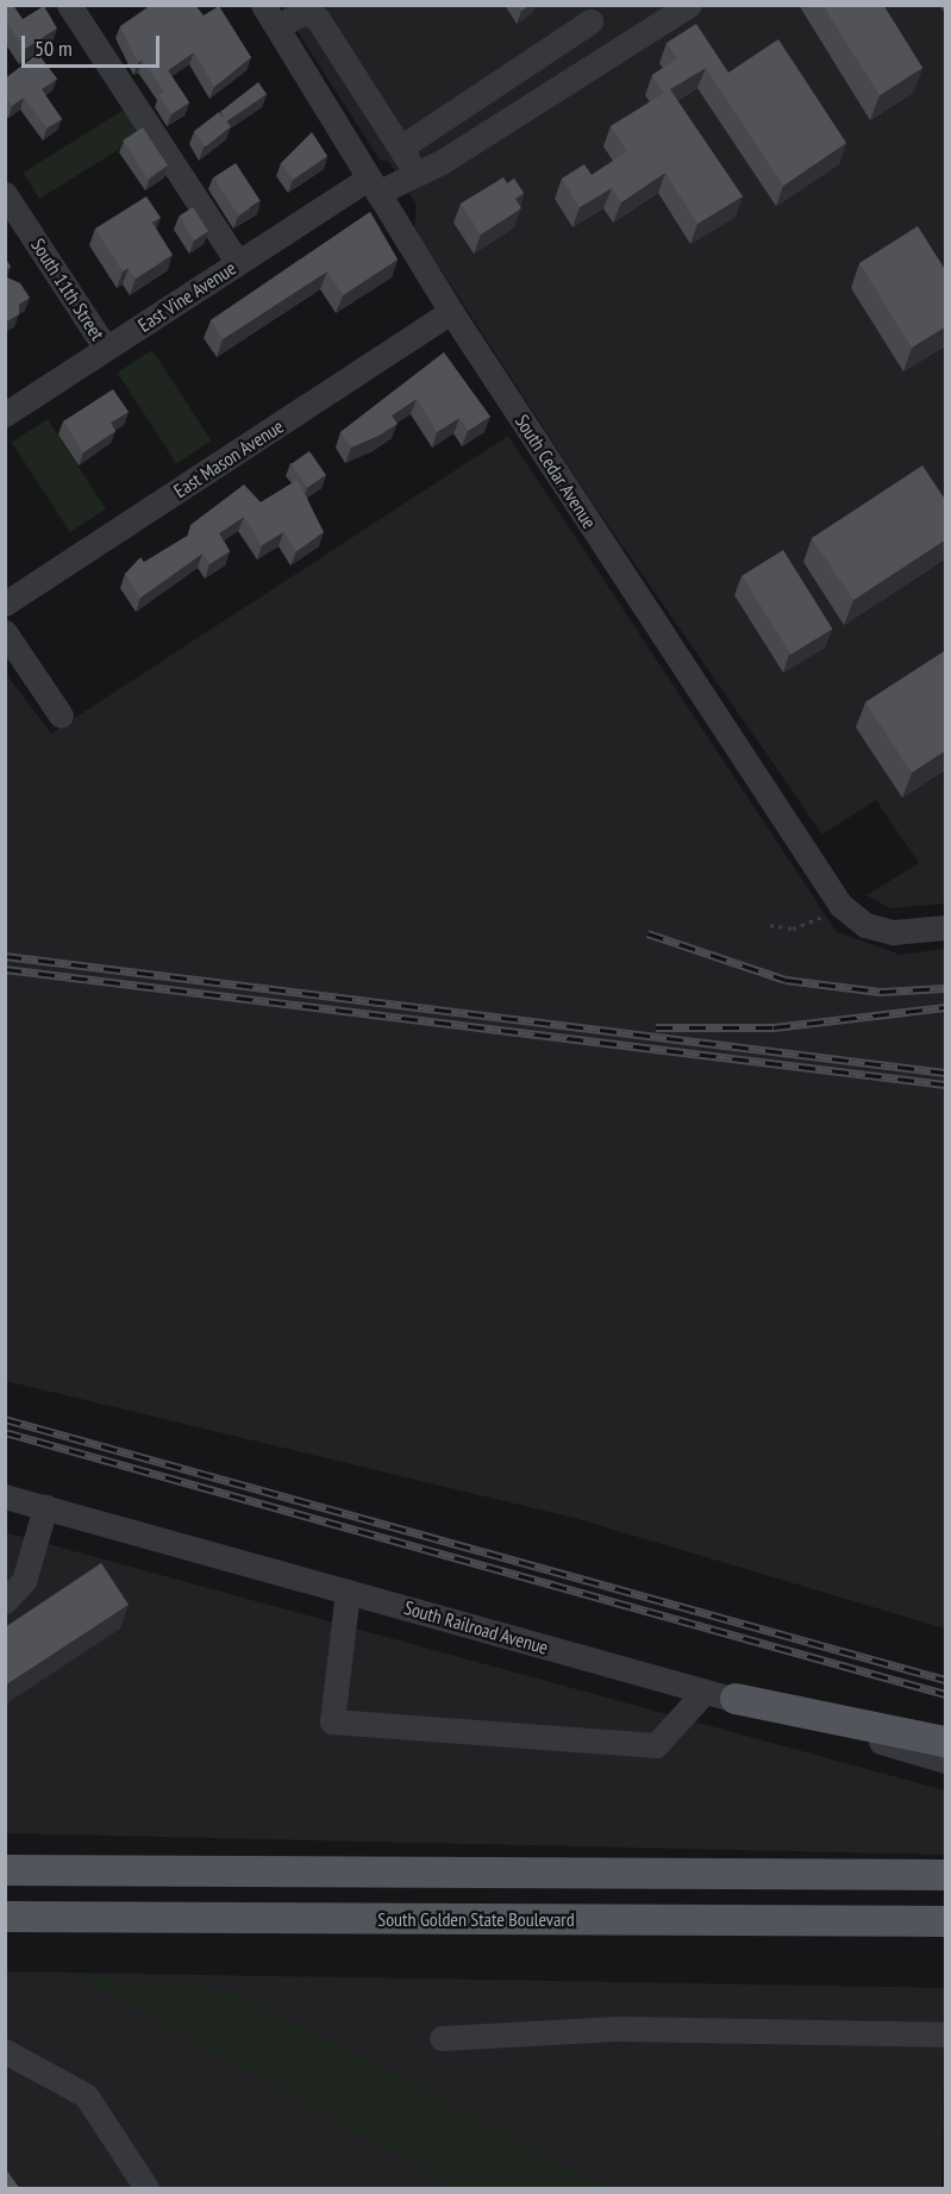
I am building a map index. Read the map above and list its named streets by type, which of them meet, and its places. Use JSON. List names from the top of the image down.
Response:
{
  "streets": {
    "main road": ["South Golden State Boulevard"],
    "street": [
      "South 11th Street",
      "East Vine Avenue",
      "East Mason Avenue",
      "South Cedar Avenue",
      "South Railroad Avenue"
    ]
  },
  "crossings": [
    ["South 11th Street", "East Vine Avenue"],
    ["East Vine Avenue", "South Cedar Avenue"],
    ["East Mason Avenue", "South Cedar Avenue"]
  ],
  "scale_bar": "50 m"
}
